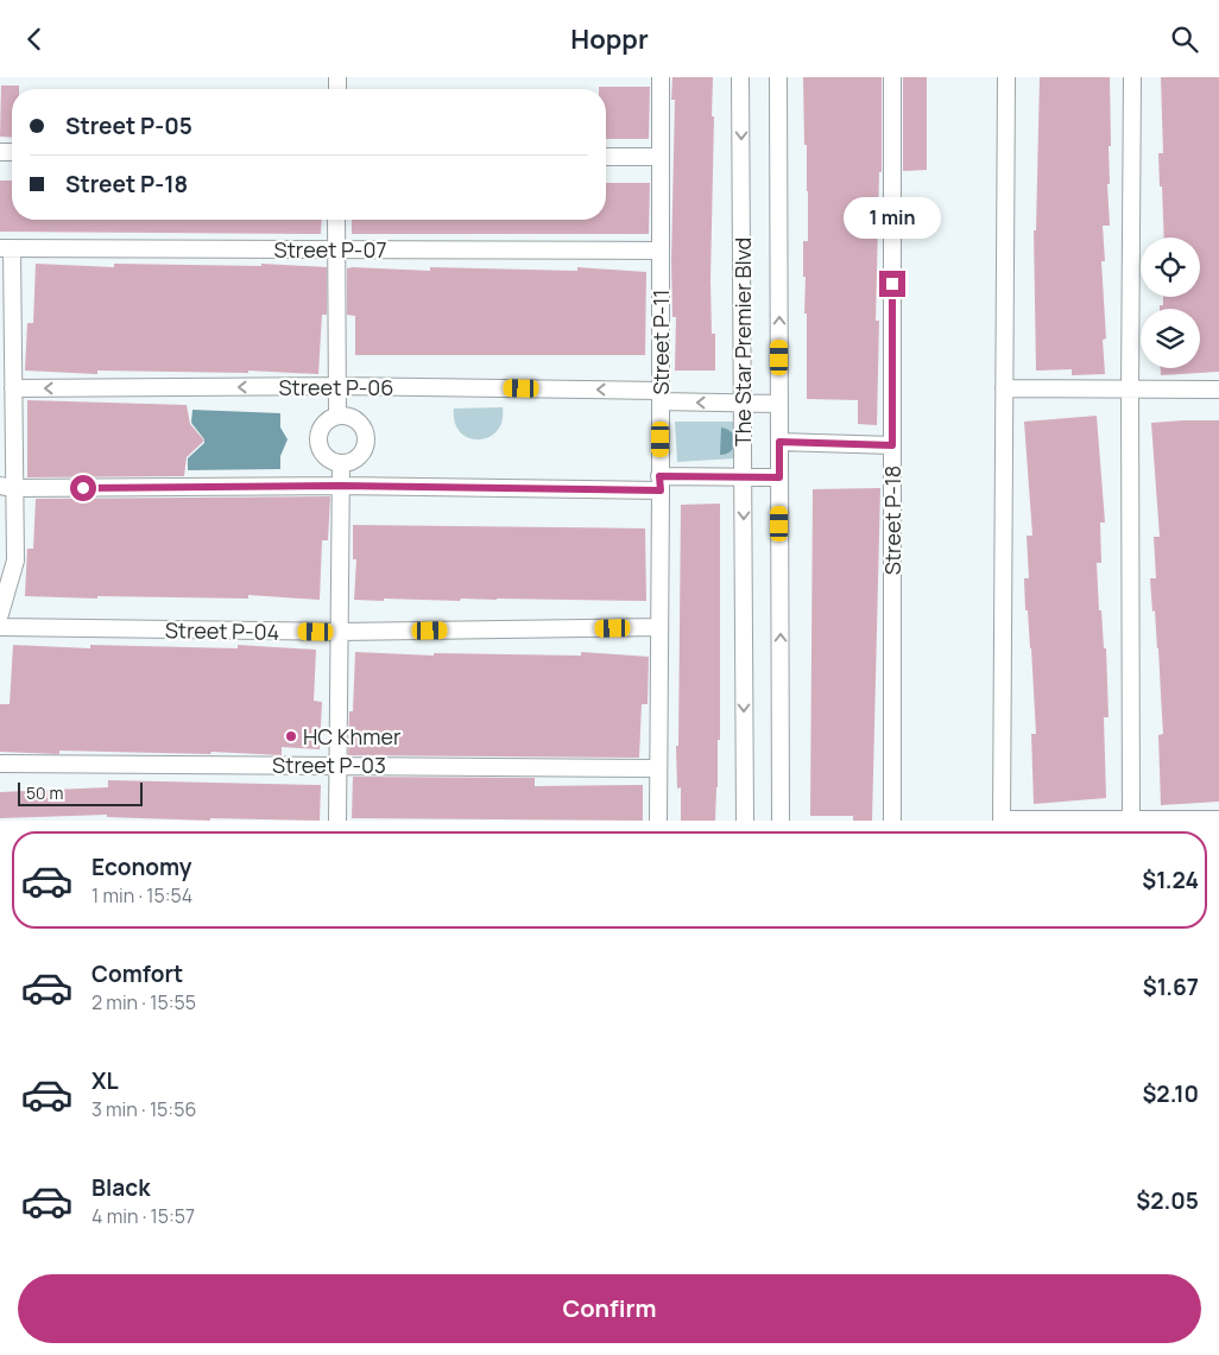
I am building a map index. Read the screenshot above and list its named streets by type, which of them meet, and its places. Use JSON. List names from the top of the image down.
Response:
{
  "streets": {
    "street": [
      "Street P-07",
      "Street P-11",
      "The Star Premier Blvd",
      "Street P-06",
      "Street P-18",
      "Street P-04",
      "Street P-03"
    ]
  },
  "crossings": [
    ["Street P-07", "Street P-11"],
    ["Street P-11", "Street P-06"],
    ["Street P-11", "Street P-04"],
    ["Street P-11", "Street P-03"],
    ["The Star Premier Blvd", "Street P-06"]
  ],
  "places": ["HC Khmer"],
  "scale_bar": "50 m",
  "page": {
    "header": "Hoppr",
    "banner": ["Street P-05", "Street P-18"],
    "bubble": "1 min",
    "scale": "50 m",
    "list": [
      {
        "name": "Economy",
        "note": "1 min · 15:54",
        "value": "$1.24"
      },
      {
        "name": "Comfort",
        "note": "2 min · 15:55",
        "value": "$1.67"
      },
      {
        "name": "XL",
        "note": "3 min · 15:56",
        "value": "$2.10"
      },
      {
        "name": "Black",
        "note": "4 min · 15:57",
        "value": "$2.05"
      }
    ],
    "buttons": "Confirm"
  }
}
